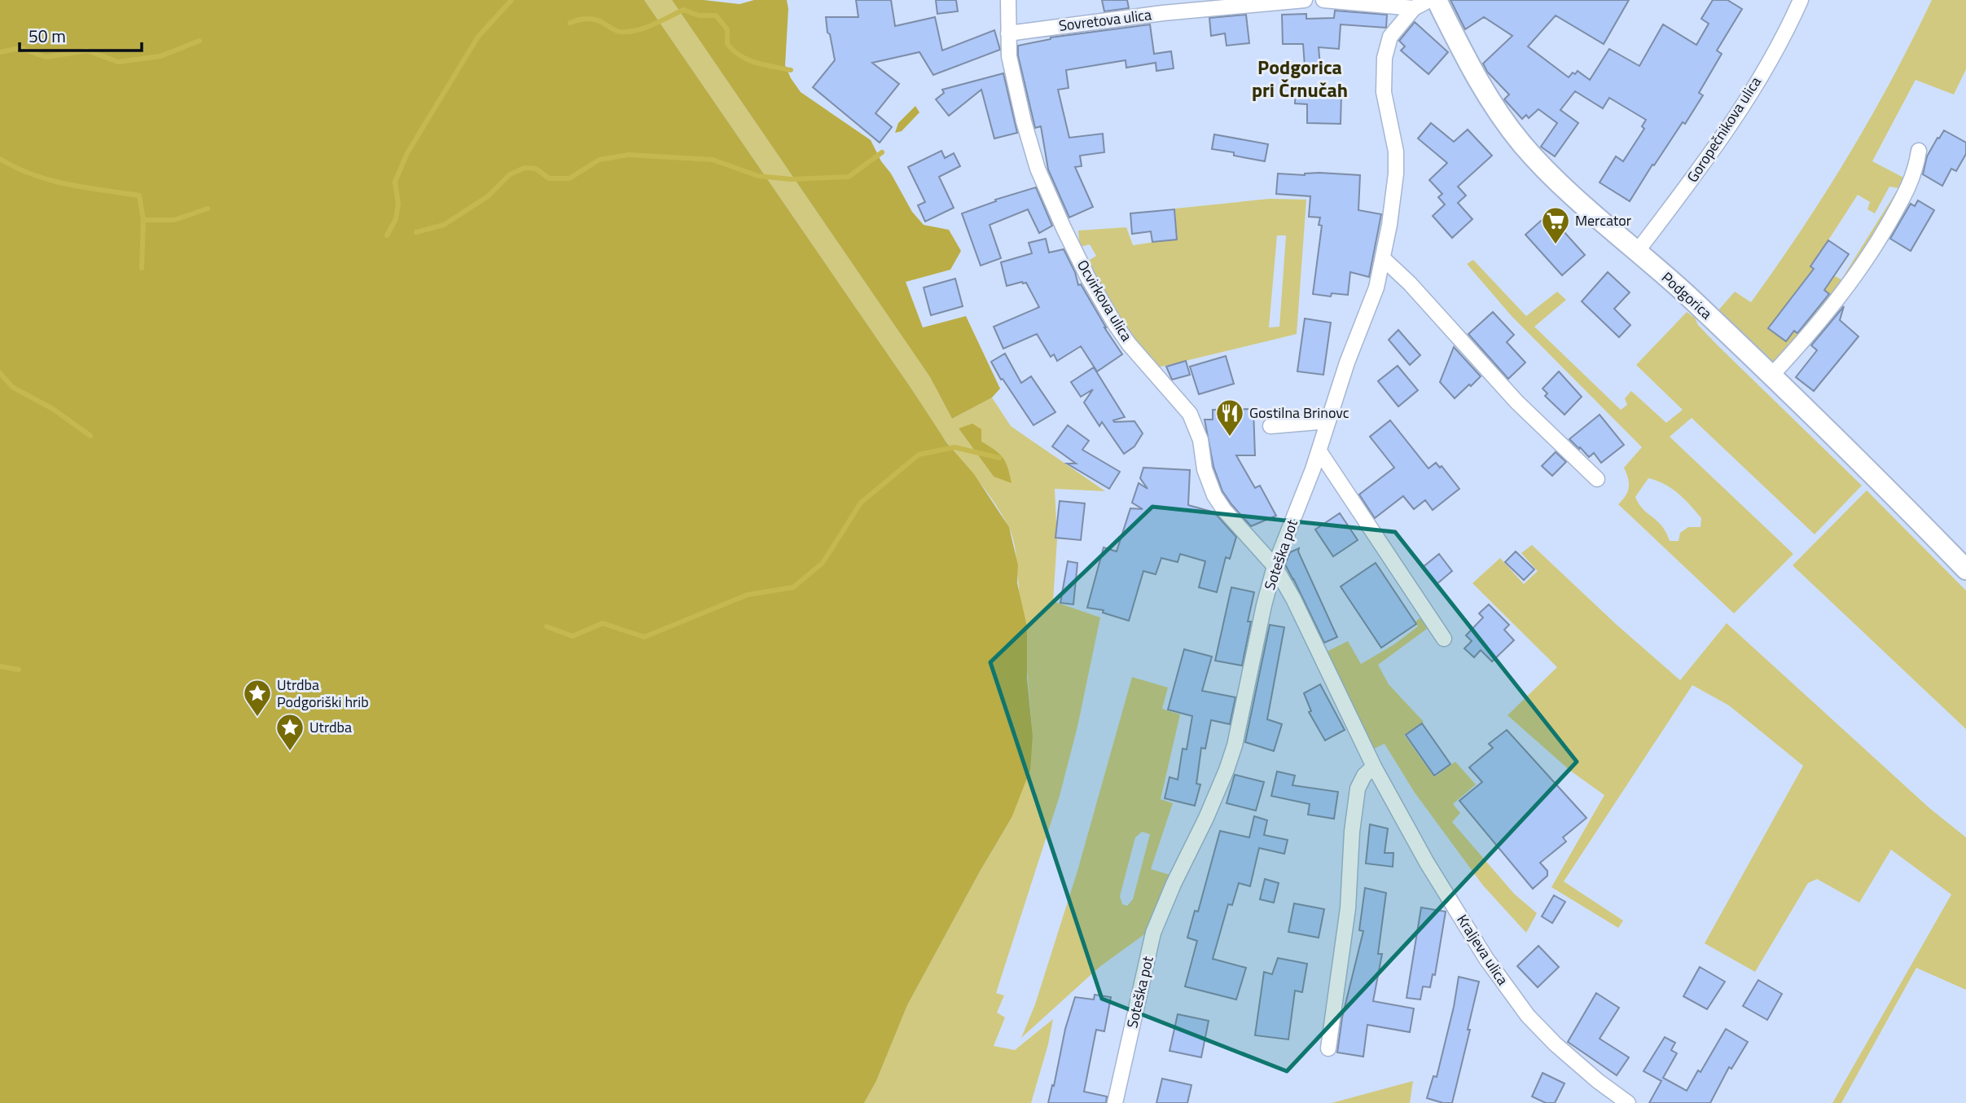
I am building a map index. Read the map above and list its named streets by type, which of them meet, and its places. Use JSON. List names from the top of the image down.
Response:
{
  "streets": {
    "main road": ["Podgorica"],
    "street": [
      "Sovretova ulica",
      "Goropečnikova ulica",
      "Ocvirkova ulica",
      "Soteška pot",
      "Kraljeva ulica"
    ]
  },
  "crossings": [
    ["Sovretova ulica", "Ocvirkova ulica"],
    ["Goropečnikova ulica", "Podgorica"],
    ["Ocvirkova ulica", "Soteška pot"],
    ["Ocvirkova ulica", "Kraljeva ulica"],
    ["Soteška pot", "Kraljeva ulica"]
  ],
  "districts": ["Podgorica pri Črnučah"],
  "places": {
    "supermarket": ["Mercator"],
    "restaurant": ["Gostilna Brinovc"],
    "place": ["Utrdba Podgoriški hrib", "Utrdba"]
  },
  "scale_bar": "50 m"
}
